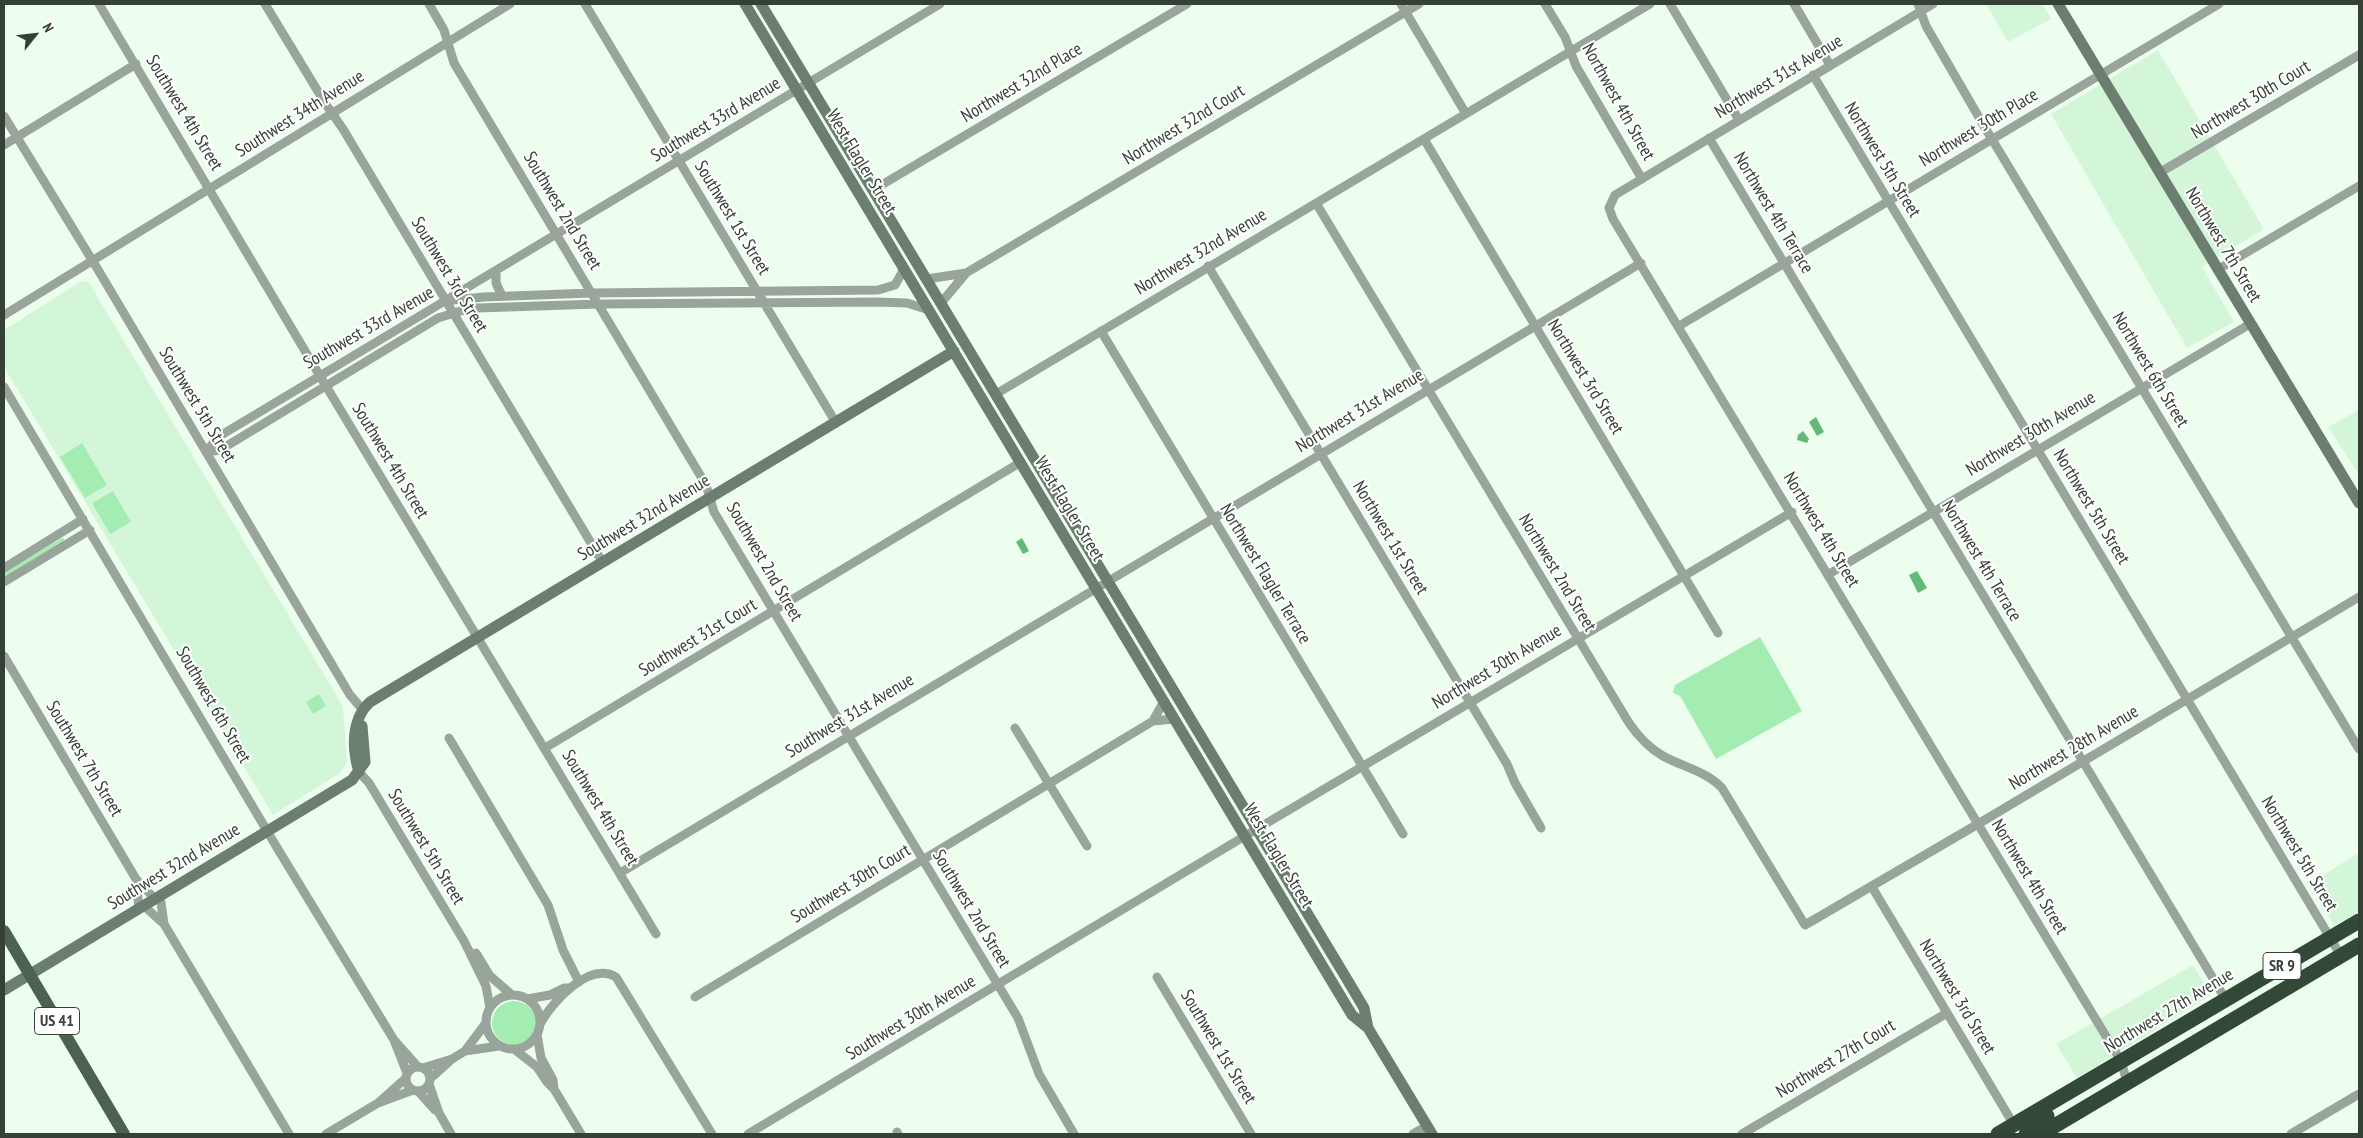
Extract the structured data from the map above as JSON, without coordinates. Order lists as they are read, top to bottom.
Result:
{
  "streets": {
    "highway": ["SR 9", "Northwest 27th Avenue"],
    "main road": [
      "West Flagler Street",
      "Northwest 7th Street",
      "Southwest 32nd Avenue",
      "US 41"
    ],
    "street": [
      "Northwest 31st Avenue",
      "Northwest 32nd Place",
      "Northwest 30th Court",
      "Northwest 4th Street",
      "Southwest 4th Street",
      "Southwest 34th Avenue",
      "Southwest 33rd Avenue",
      "Northwest 32nd Court",
      "Northwest 30th Place",
      "Northwest 5th Street",
      "Southwest 2nd Street",
      "Northwest 4th Terrace",
      "Southwest 1st Street",
      "Northwest 32nd Avenue",
      "Southwest 3rd Street",
      "Northwest 6th Street",
      "Northwest 3rd Street",
      "Southwest 5th Street",
      "Northwest 30th Avenue",
      "Northwest 1st Street",
      "Northwest 2nd Street",
      "Northwest Flagler Terrace",
      "Southwest 31st Court",
      "Southwest 6th Street",
      "Southwest 31st Avenue",
      "Northwest 28th Avenue",
      "Southwest 7th Street",
      "Southwest 30th Court",
      "Southwest 30th Avenue",
      "Northwest 27th Court"
    ]
  },
  "crossings": [
    ["Northwest 31st Avenue", "Northwest 4th Street"],
    ["Northwest 31st Avenue", "Northwest 5th Street"],
    ["Northwest 31st Avenue", "West Flagler Street"],
    ["Northwest 31st Avenue", "Northwest 4th Terrace"],
    ["Northwest 31st Avenue", "Northwest 6th Street"],
    ["Northwest 31st Avenue", "Northwest 3rd Street"],
    ["Northwest 31st Avenue", "Northwest 1st Street"],
    ["Northwest 31st Avenue", "Northwest 2nd Street"],
    ["Northwest 31st Avenue", "Northwest Flagler Terrace"],
    ["Northwest 31st Avenue", "Southwest 31st Avenue"],
    ["Northwest 32nd Place", "West Flagler Street"],
    ["Northwest 30th Court", "Northwest 7th Street"],
    ["Northwest 4th Street", "Northwest 30th Place"],
    ["Northwest 4th Street", "Northwest 30th Avenue"],
    ["Northwest 4th Street", "Northwest 28th Avenue"],
    ["Northwest 4th Street", "SR 9"],
    ["Northwest 4th Street", "Northwest 27th Avenue"],
    ["Southwest 4th Street", "Southwest 34th Avenue"],
    ["Southwest 4th Street", "Southwest 33rd Avenue"],
    ["Southwest 4th Street", "Southwest 32nd Avenue"],
    ["Southwest 4th Street", "Southwest 31st Court"],
    ["Southwest 4th Street", "Southwest 31st Avenue"],
    ["Southwest 34th Avenue", "Southwest 2nd Street"],
    ["Southwest 34th Avenue", "Southwest 3rd Street"],
    ["Southwest 34th Avenue", "Southwest 5th Street"],
    ["Southwest 33rd Avenue", "West Flagler Street"],
    ["Southwest 33rd Avenue", "Southwest 2nd Street"],
    ["Southwest 33rd Avenue", "Southwest 1st Street"],
    ["Southwest 33rd Avenue", "Southwest 3rd Street"],
    ["Southwest 33rd Avenue", "Southwest 5th Street"],
    ["Northwest 32nd Court", "West Flagler Street"],
    ["Northwest 30th Place", "Northwest 5th Street"],
    ["Northwest 30th Place", "Northwest 4th Terrace"],
    ["Northwest 30th Place", "Northwest 7th Street"],
    ["Northwest 30th Place", "Northwest 6th Street"],
    ["Northwest 5th Street", "Northwest 30th Avenue"],
    ["Northwest 5th Street", "Northwest 28th Avenue"],
    ["Northwest 5th Street", "SR 9"],
    ["Northwest 5th Street", "Northwest 27th Avenue"],
    ["West Flagler Street", "Northwest 32nd Avenue"],
    ["West Flagler Street", "Northwest 30th Avenue"],
    ["West Flagler Street", "Southwest 32nd Avenue"],
    ["West Flagler Street", "Southwest 31st Court"],
    ["West Flagler Street", "Southwest 31st Avenue"],
    ["West Flagler Street", "Southwest 30th Court"],
    ["West Flagler Street", "Southwest 30th Avenue"],
    ["Southwest 2nd Street", "Southwest 32nd Avenue"],
    ["Southwest 2nd Street", "Southwest 31st Court"],
    ["Southwest 2nd Street", "Southwest 31st Avenue"],
    ["Southwest 2nd Street", "Southwest 30th Court"],
    ["Southwest 2nd Street", "Southwest 30th Avenue"],
    ["Northwest 4th Terrace", "Northwest 30th Avenue"],
    ["Northwest 4th Terrace", "Northwest 28th Avenue"],
    ["Northwest 4th Terrace", "Northwest 27th Avenue"],
    ["Southwest 1st Street", "Southwest 32nd Avenue"],
    ["Northwest 7th Street", "Northwest 30th Avenue"],
    ["Northwest 32nd Avenue", "Northwest 3rd Street"],
    ["Northwest 32nd Avenue", "Northwest 1st Street"],
    ["Northwest 32nd Avenue", "Northwest 2nd Street"],
    ["Northwest 32nd Avenue", "Northwest Flagler Terrace"],
    ["Southwest 3rd Street", "Southwest 32nd Avenue"],
    ["Northwest 6th Street", "Northwest 30th Avenue"],
    ["Northwest 6th Street", "Northwest 28th Avenue"],
    ["Northwest 3rd Street", "Northwest 30th Avenue"],
    ["Northwest 3rd Street", "Northwest 28th Avenue"],
    ["Northwest 3rd Street", "Northwest 27th Avenue"],
    ["Northwest 3rd Street", "Northwest 27th Court"],
    ["Southwest 5th Street", "Southwest 32nd Avenue"],
    ["Northwest 30th Avenue", "Northwest 1st Street"],
    ["Northwest 30th Avenue", "Northwest 2nd Street"],
    ["Northwest 30th Avenue", "Northwest Flagler Terrace"],
    ["Northwest 30th Avenue", "Southwest 30th Avenue"],
    ["Southwest 32nd Avenue", "Southwest 6th Street"],
    ["Southwest 32nd Avenue", "Southwest 7th Street"],
    ["Southwest 32nd Avenue", "US 41"],
    ["Northwest 2nd Street", "Northwest 28th Avenue"]
  ],
  "north": "top right"
}
